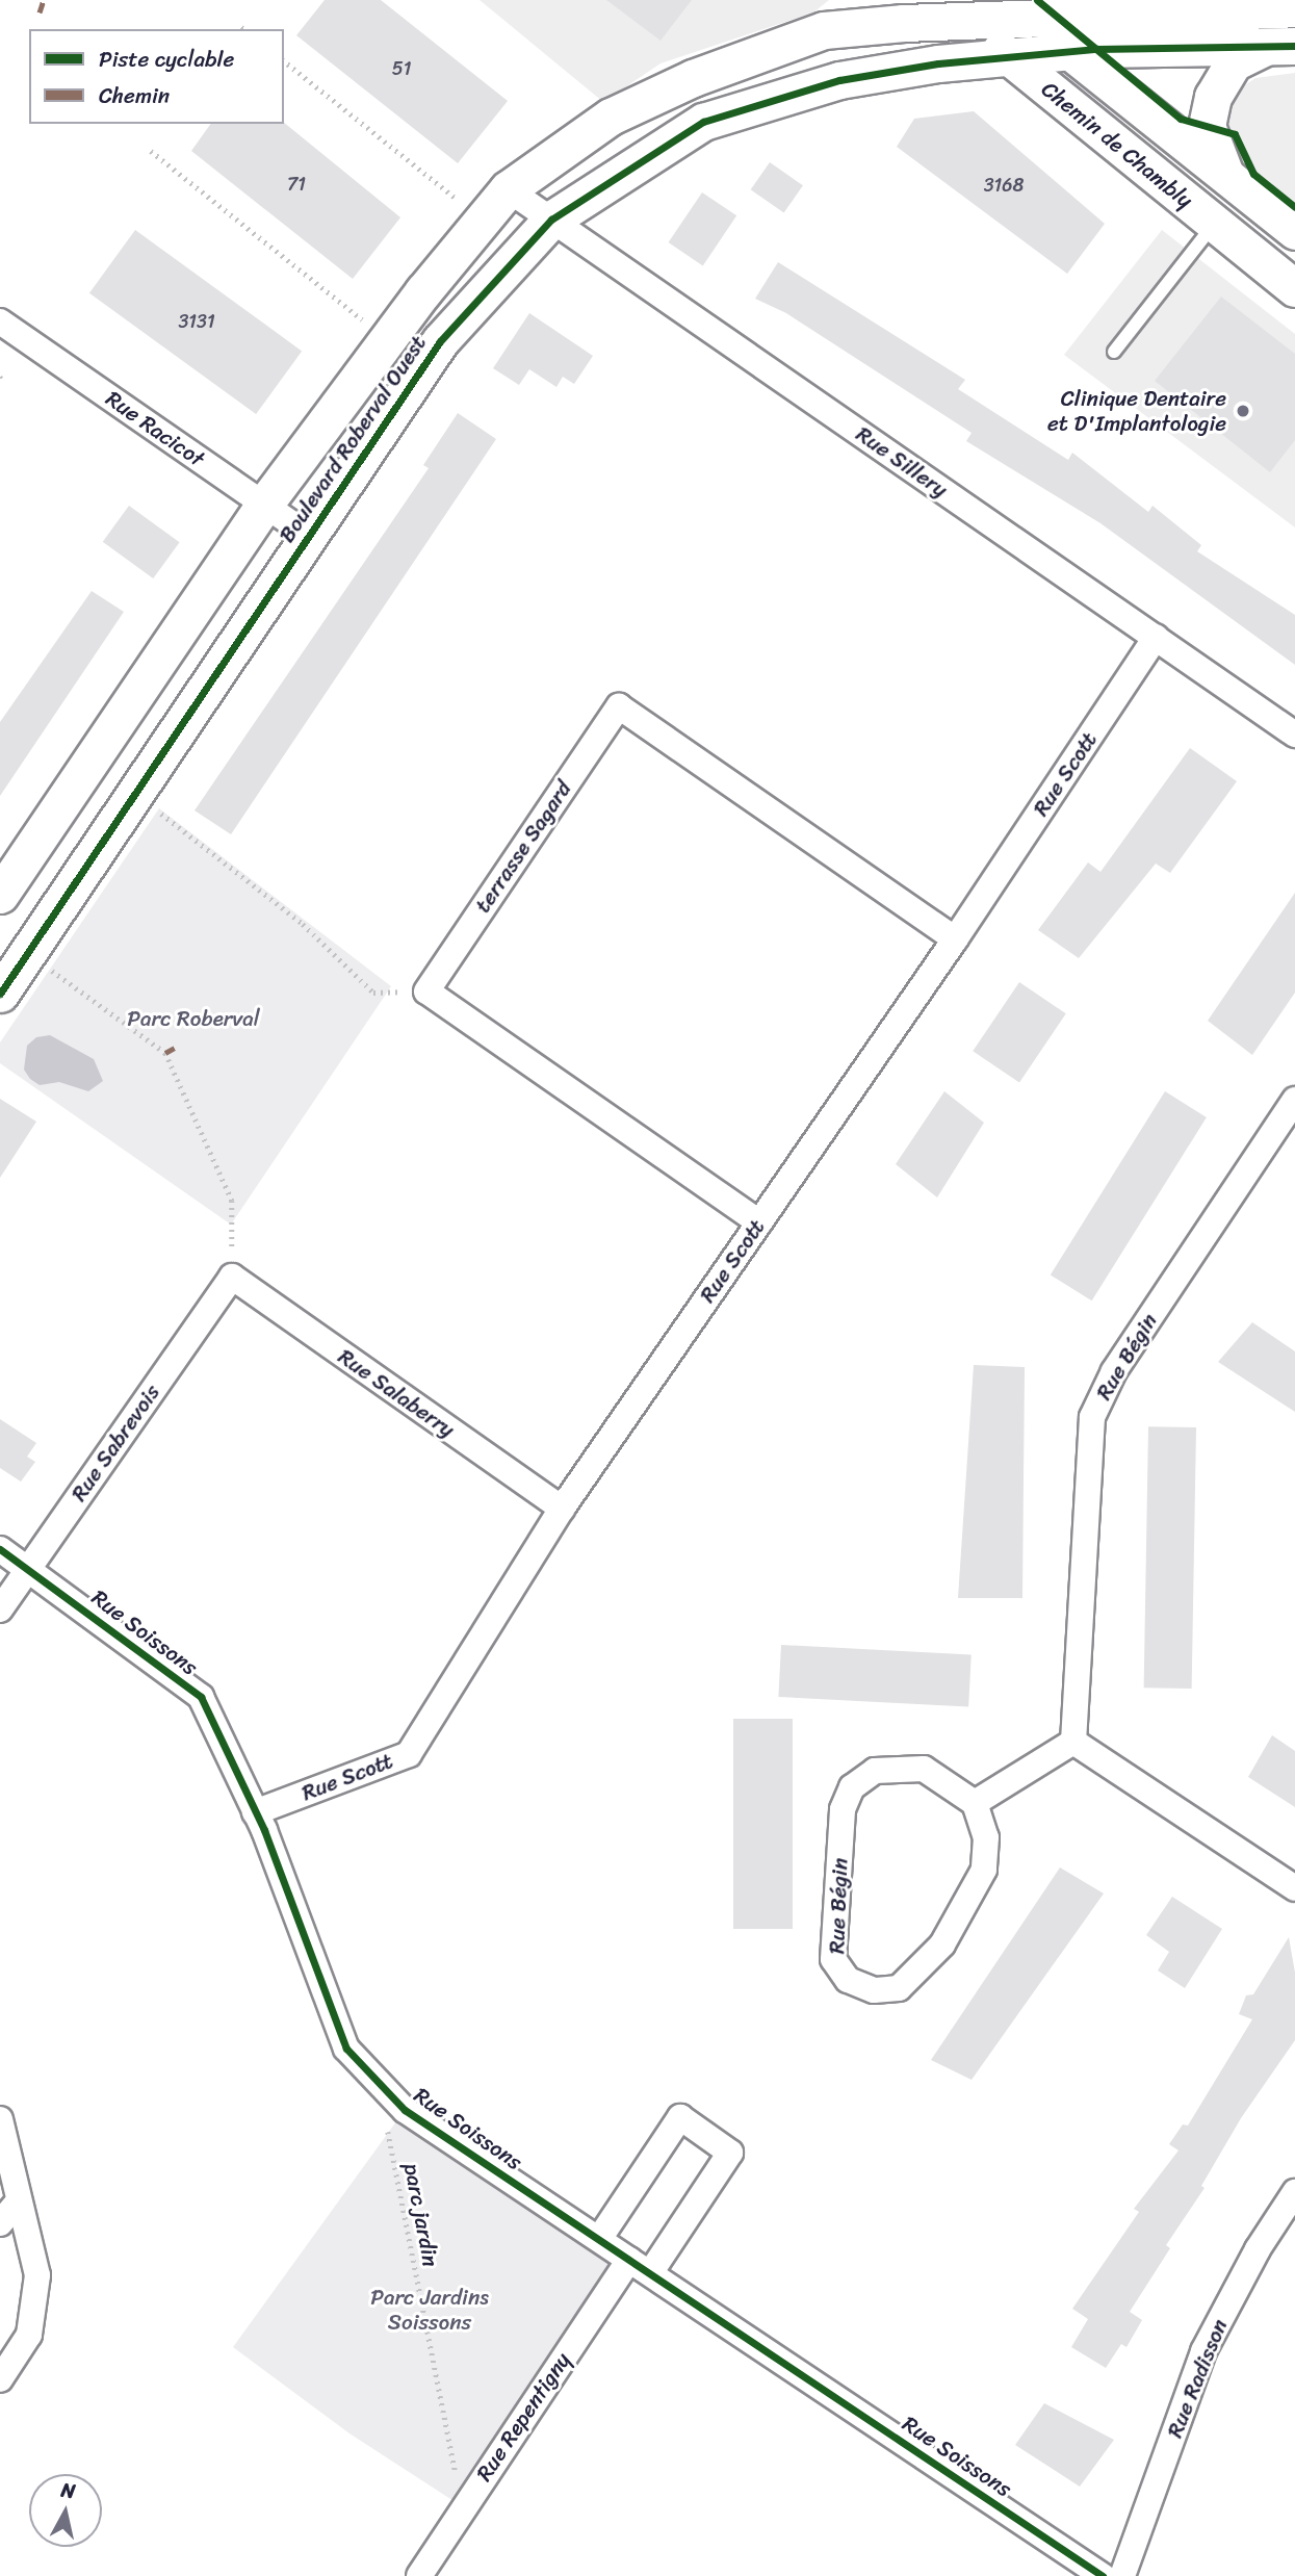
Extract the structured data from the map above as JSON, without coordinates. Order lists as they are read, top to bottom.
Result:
{
  "streets": {
    "street": [
      "Chemin de Chambly",
      "Rue Racicot",
      "Boulevard Roberval Ouest",
      "Rue Sillery",
      "Rue Scott",
      "terrasse Sagard",
      "Rue Bégin",
      "Rue Salaberry",
      "Rue Sabrevois",
      "Rue Soissons",
      "Rue Radisson",
      "Rue Repentigny"
    ],
    "path": ["parc jardin"]
  },
  "crossings": [
    ["Chemin de Chambly", "Boulevard Roberval Ouest"],
    ["Rue Racicot", "Boulevard Roberval Ouest"],
    ["Boulevard Roberval Ouest", "Rue Sillery"],
    ["Rue Sillery", "Rue Scott"],
    ["Rue Scott", "terrasse Sagard"],
    ["Rue Scott", "Rue Salaberry"],
    ["Rue Scott", "Rue Soissons"],
    ["Rue Salaberry", "Rue Sabrevois"],
    ["Rue Sabrevois", "Rue Soissons"],
    ["Rue Soissons", "parc jardin"],
    ["Rue Soissons", "Rue Repentigny"],
    ["parc jardin", "Rue Repentigny"]
  ],
  "parks": ["Parc Roberval", "Parc Jardins Soissons"],
  "places": ["Clinique Dentaire et D'Implantologie"],
  "house_numbers": [
    "51",
    "71",
    "3168",
    "3131"
  ],
  "legend": ["Piste cyclable", "Chemin"],
  "north": "top"
}
